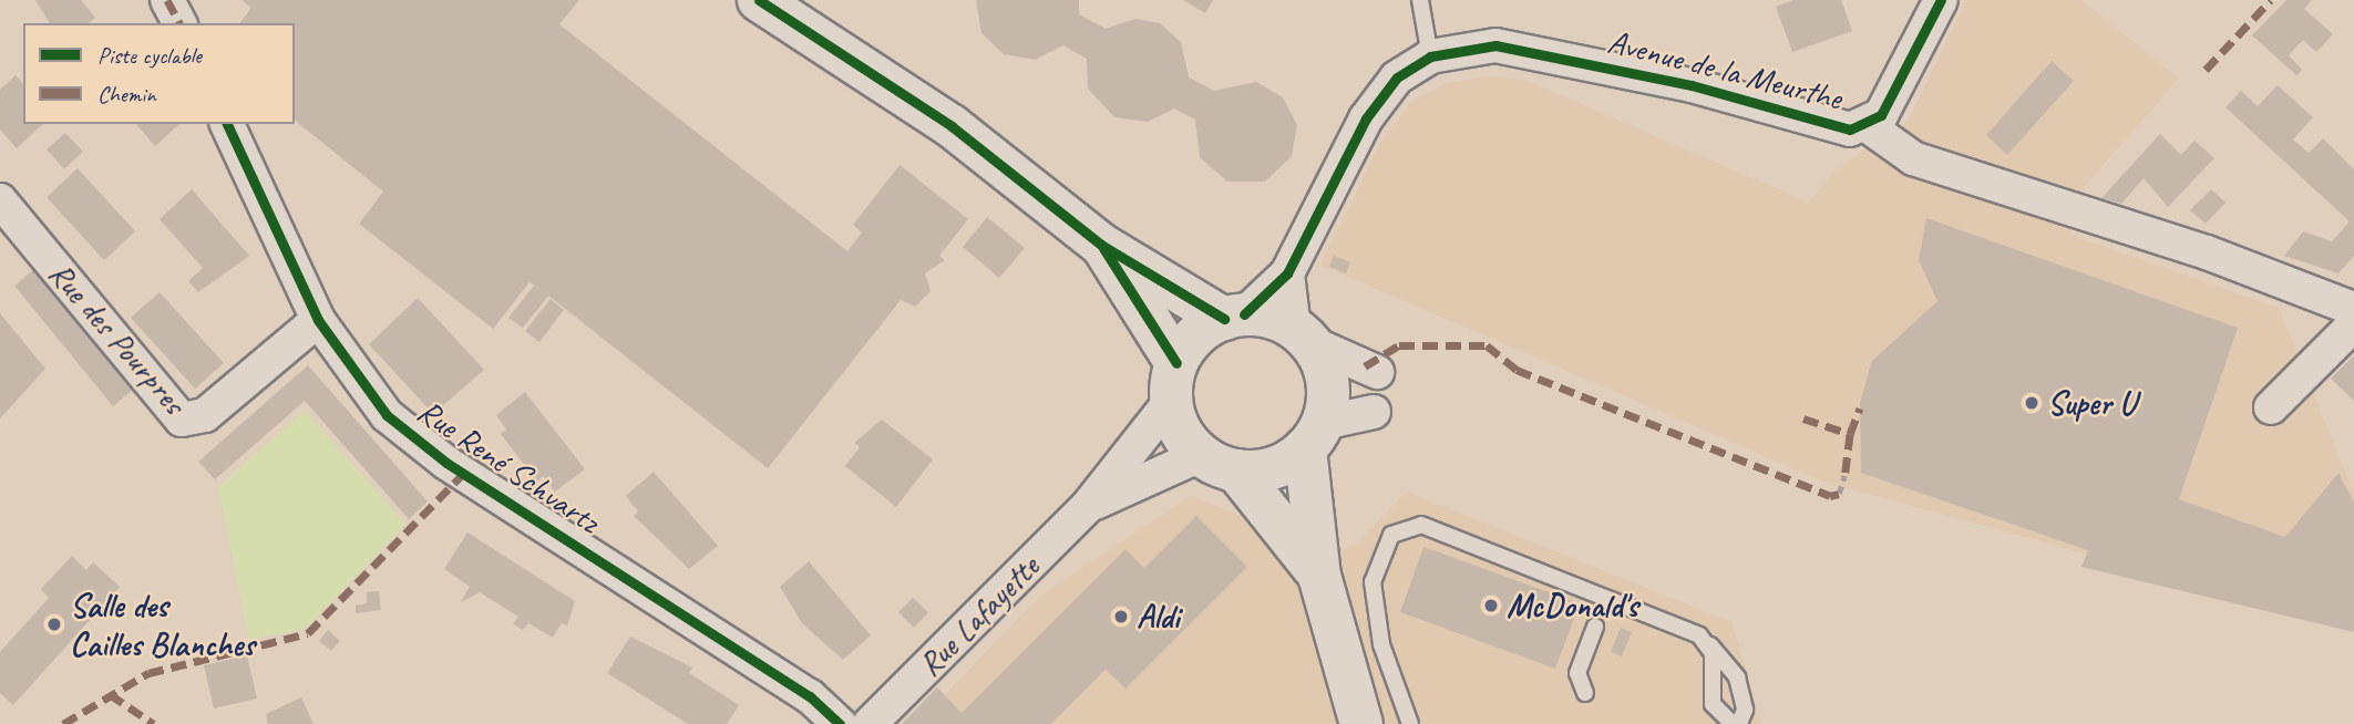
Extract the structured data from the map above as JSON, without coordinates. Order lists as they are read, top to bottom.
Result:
{
  "streets": {
    "street": [
      "Avenue de la Meurthe",
      "Rue des Pourpres",
      "Rue René Schvartz",
      "Rue Lafayette"
    ]
  },
  "crossings": [
    ["Avenue de la Meurthe", "Rue Lafayette"],
    ["Rue des Pourpres", "Rue René Schvartz"]
  ],
  "places": [
    "Super U",
    "McDonald's",
    "Aldi",
    "Salle des Cailles Blanches"
  ],
  "legend": ["Piste cyclable", "Chemin"]
}
